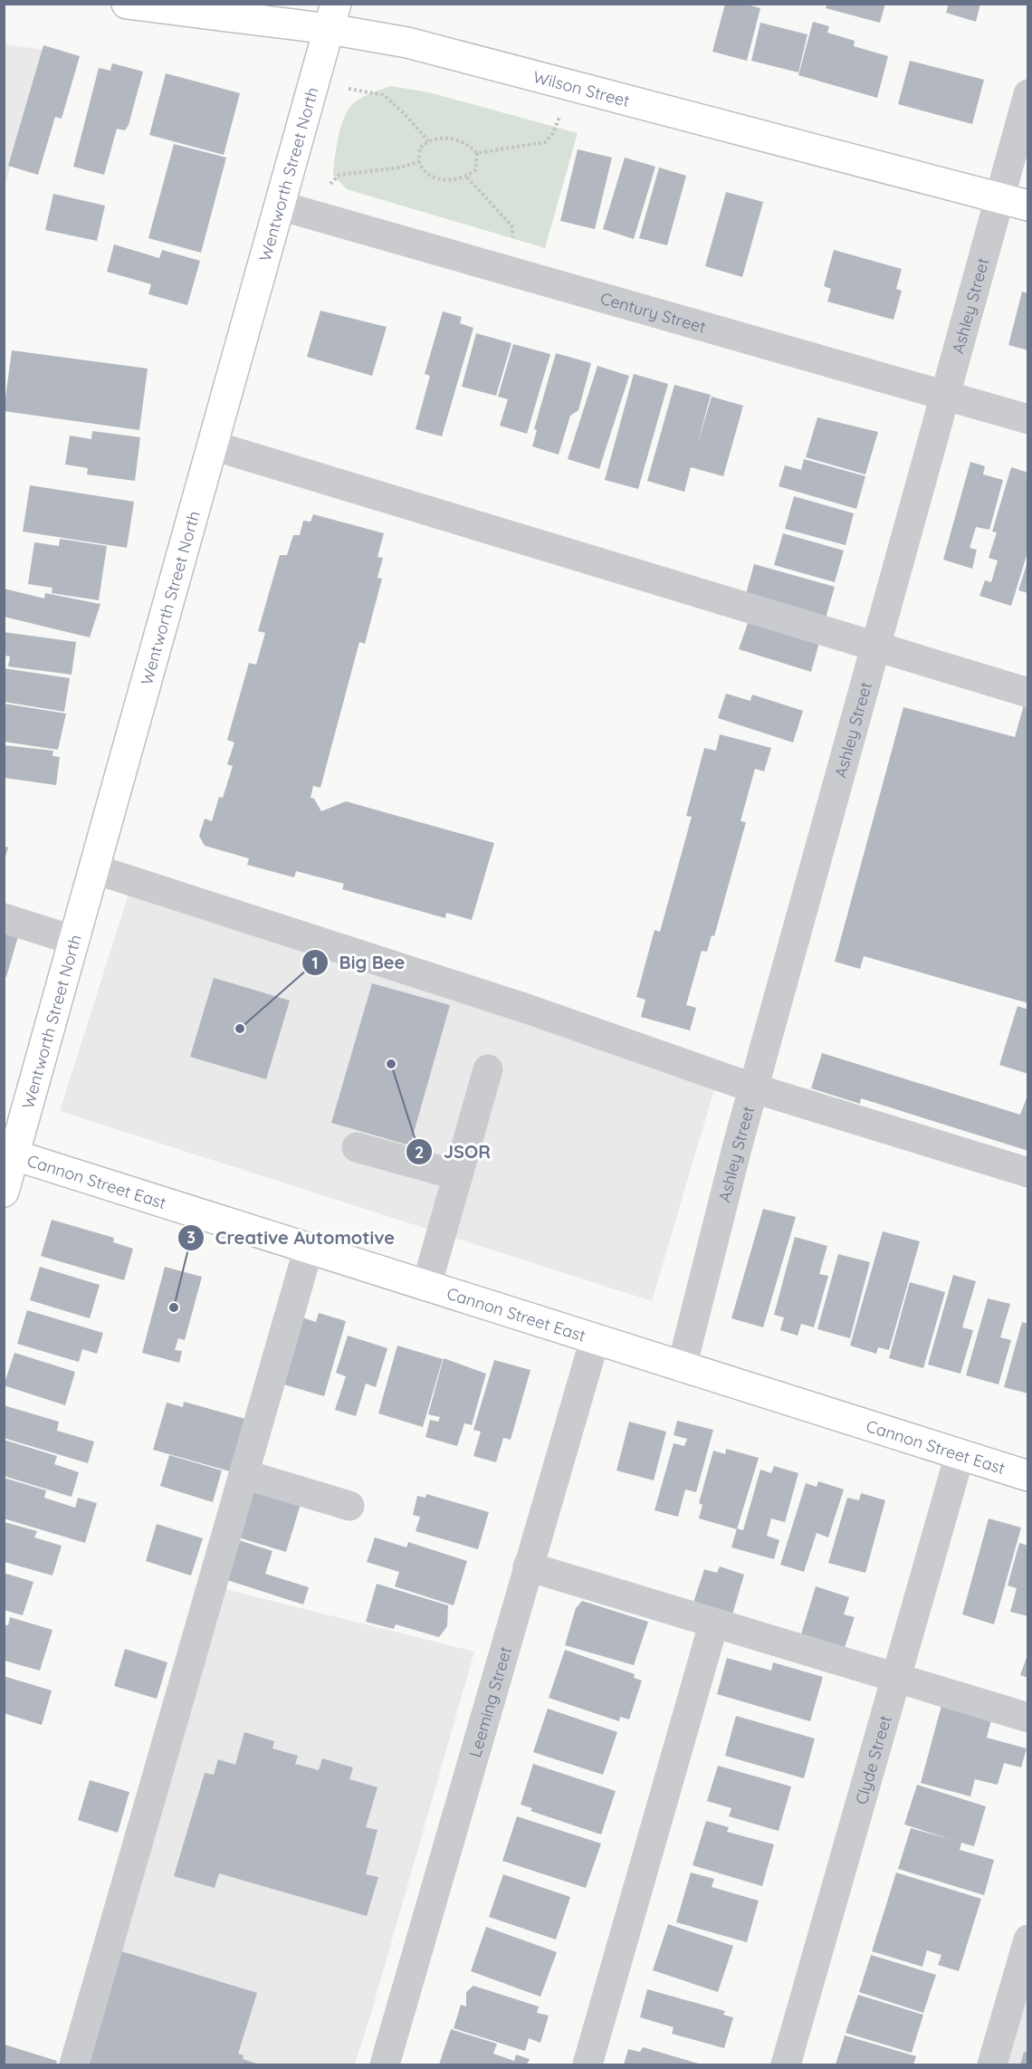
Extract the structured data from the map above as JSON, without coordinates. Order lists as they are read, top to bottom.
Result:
{
  "streets": {
    "main road": ["Wilson Street", "Wentworth Street North", "Cannon Street East"],
    "street": [
      "Ashley Street",
      "Century Street",
      "Leeming Street",
      "Clyde Street"
    ]
  },
  "crossings": [
    ["Wilson Street", "Wentworth Street North"],
    ["Wilson Street", "Ashley Street"],
    ["Wentworth Street North", "Century Street"],
    ["Wentworth Street North", "Cannon Street East"],
    ["Ashley Street", "Century Street"],
    ["Ashley Street", "Cannon Street East"],
    ["Cannon Street East", "Leeming Street"],
    ["Cannon Street East", "Clyde Street"]
  ],
  "places": ["Big Bee", "JSOR", "Creative Automotive"]
}
